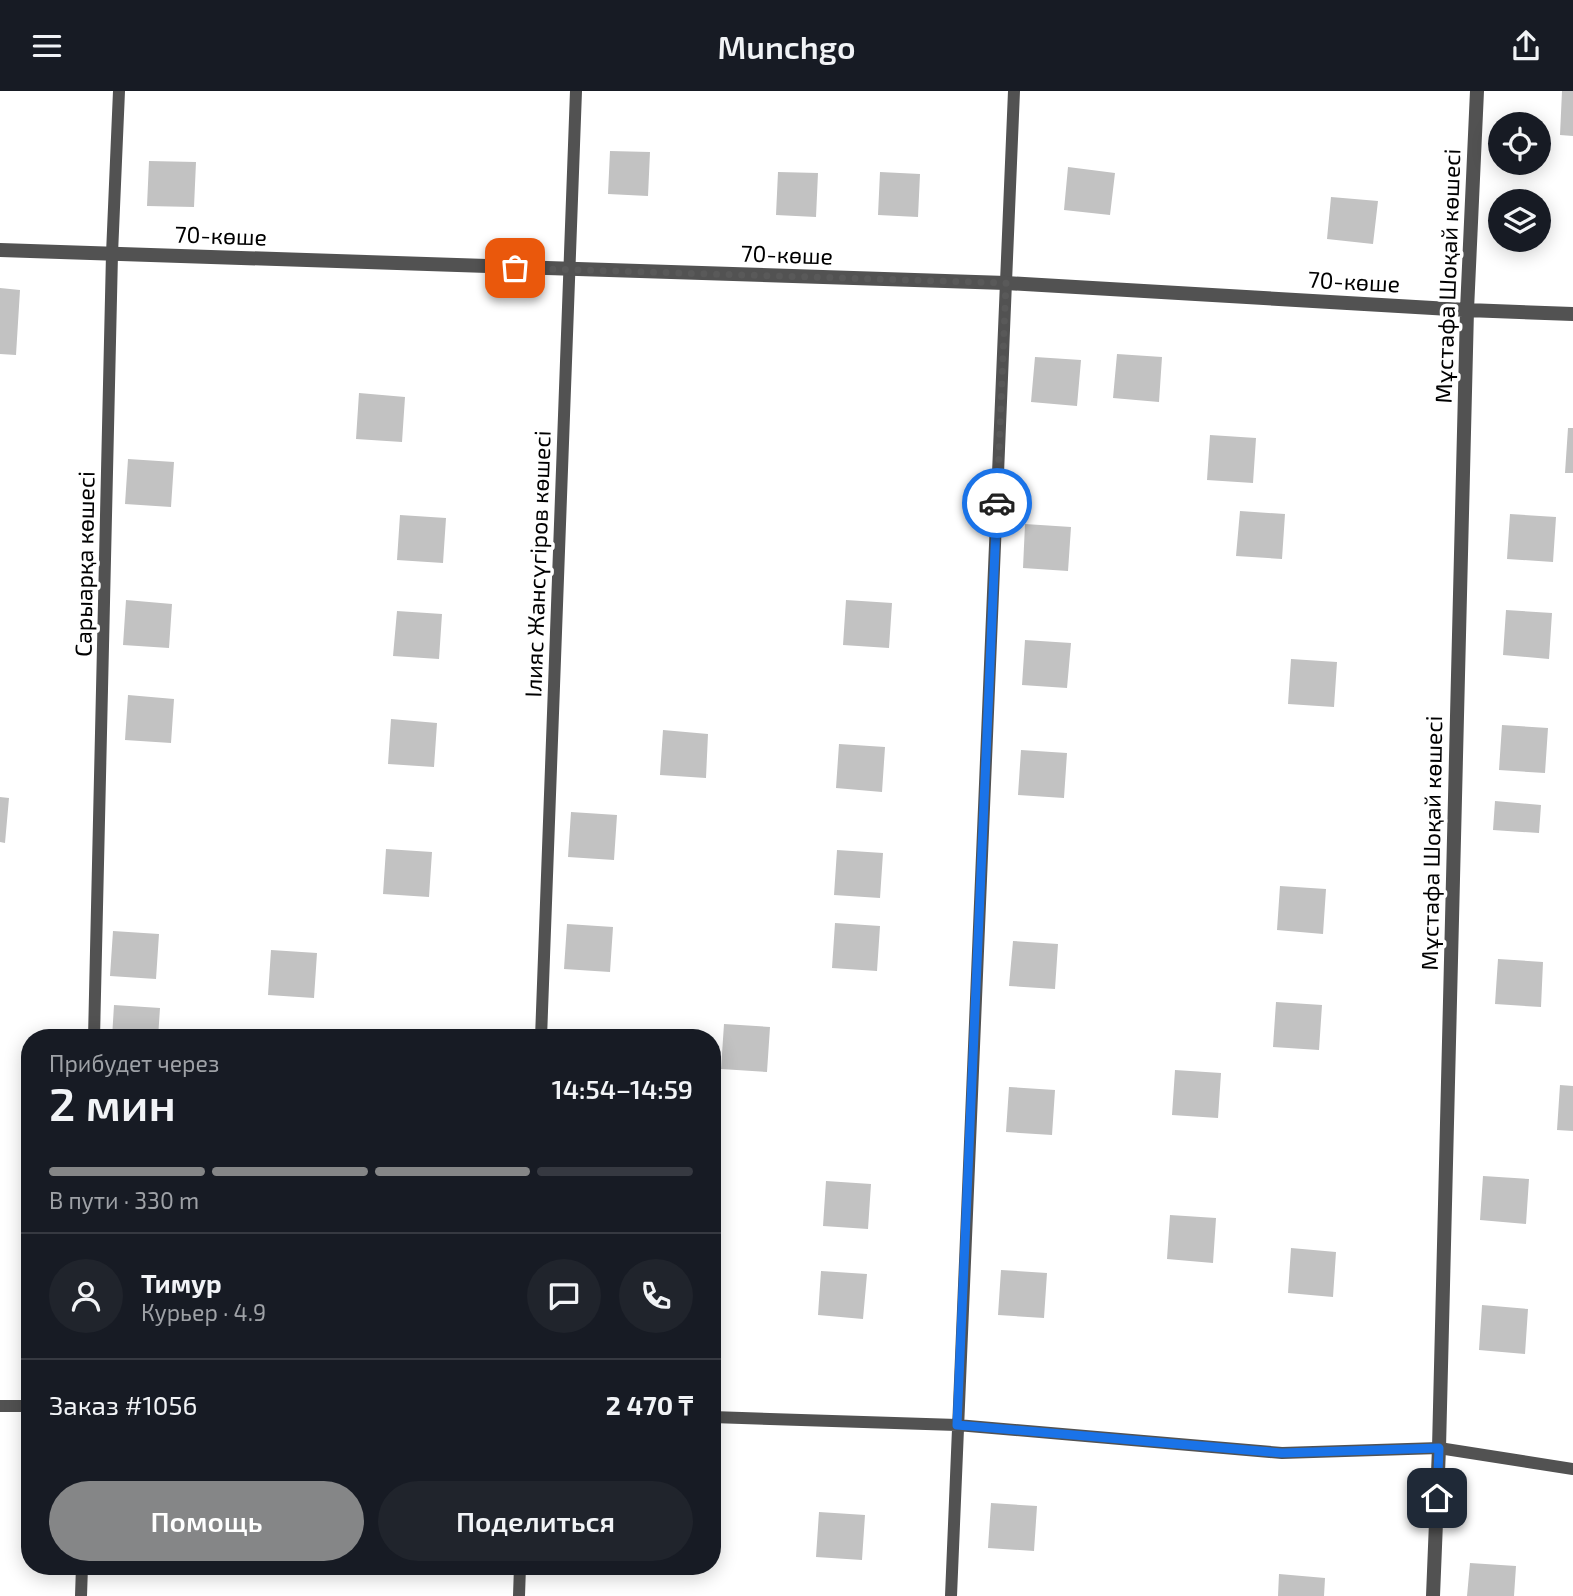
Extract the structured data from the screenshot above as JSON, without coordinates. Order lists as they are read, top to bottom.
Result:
{
  "streets": {
    "street": ["70-көше", "Мұстафа Шоқай көшесі"],
    "lane": ["Сарыарқа көшесі", "Ілияс Жансүгіров көшесі"]
  },
  "crossings": [
    ["70-көше", "Мұстафа Шоқай көшесі"],
    ["70-көше", "Сарыарқа көшесі"],
    ["70-көше", "Ілияс Жансүгіров көшесі"]
  ],
  "page": {
    "header": "Munchgo",
    "heading": ["2 мин", "Прибудет через", "14:54–14:59"],
    "panel": [
      "Тимур",
      "Курьер · 4.9",
      "Заказ #1056",
      "2 470 ₸"
    ],
    "bar": "В пути · 330 m",
    "buttons": ["Помощь", "Поделиться"]
  }
}
